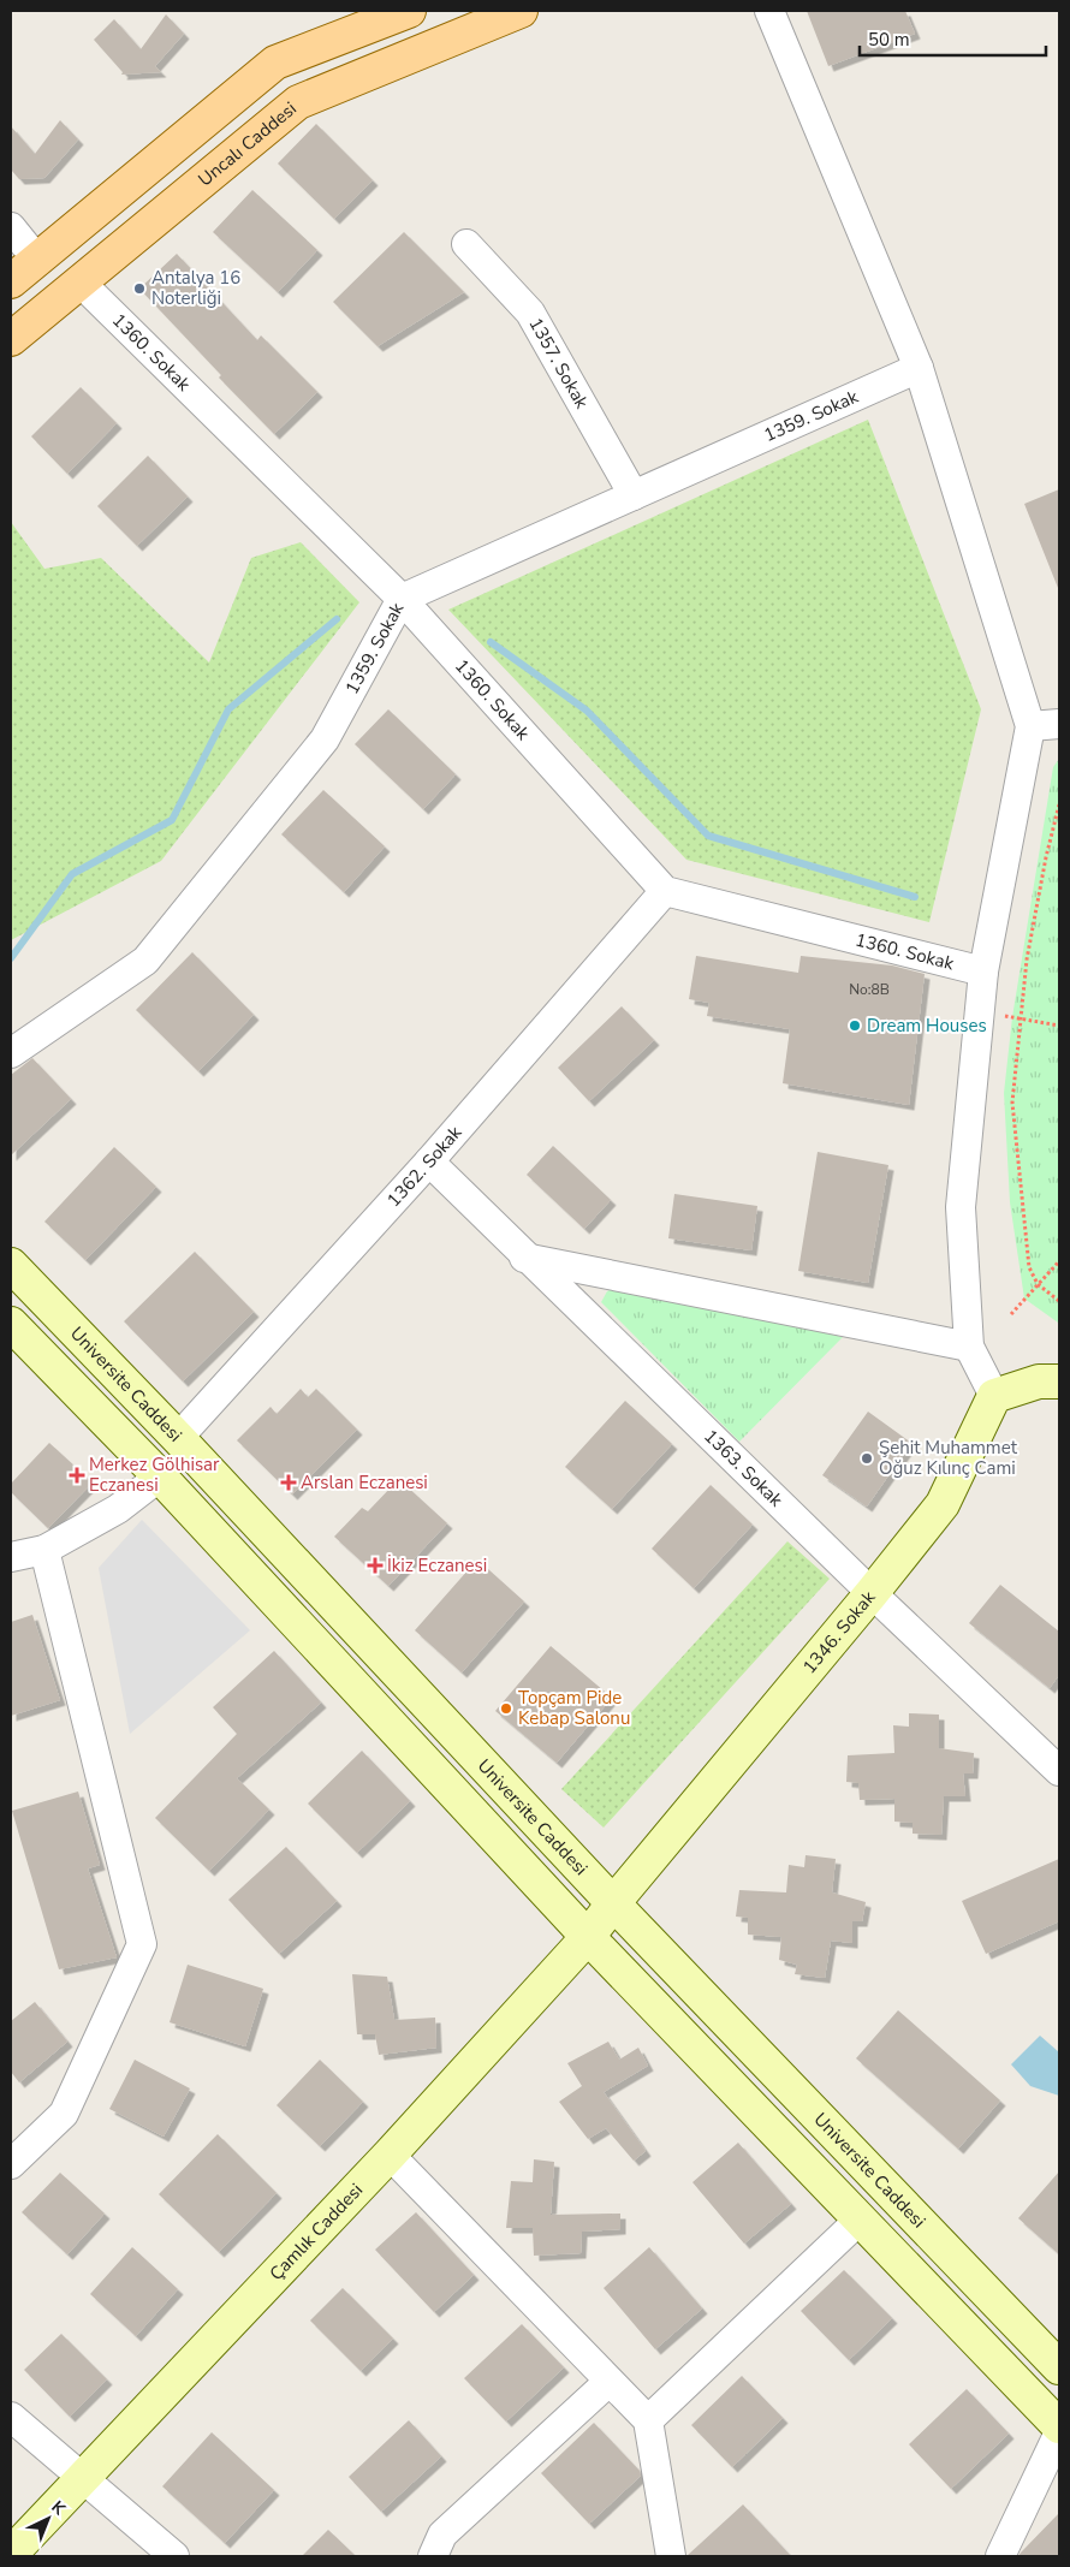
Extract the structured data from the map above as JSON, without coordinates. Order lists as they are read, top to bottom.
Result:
{
  "streets": {
    "main road": ["Uncalı Caddesi"],
    "street": [
      "1360. Sokak",
      "1357. Sokak",
      "1359. Sokak",
      "1362. Sokak",
      "Universite Caddesi",
      "1363. Sokak",
      "1346. Sokak",
      "Çamlık Caddesi"
    ]
  },
  "crossings": [
    ["Uncalı Caddesi", "1360. Sokak"],
    ["1360. Sokak", "1359. Sokak"],
    ["1360. Sokak", "1362. Sokak"],
    ["1357. Sokak", "1359. Sokak"],
    ["1362. Sokak", "Universite Caddesi"],
    ["1362. Sokak", "1363. Sokak"],
    ["Universite Caddesi", "1346. Sokak"],
    ["Universite Caddesi", "Çamlık Caddesi"],
    ["1363. Sokak", "1346. Sokak"],
    ["1346. Sokak", "Çamlık Caddesi"]
  ],
  "places": {
    "other": [
      "Antalya 16 Noterliği",
      "Dream Houses",
      "Şehit Muhammet Oğuz Kılınç Cami",
      "Topçam Pide Kebap Salonu"
    ],
    "health": ["Merkez Gölhisar Eczanesi", "Arslan Eczanesi", "İkiz Eczanesi"]
  },
  "house_numbers": ["No:8B"],
  "scale_bar": "50 m",
  "north": "top right"
}
